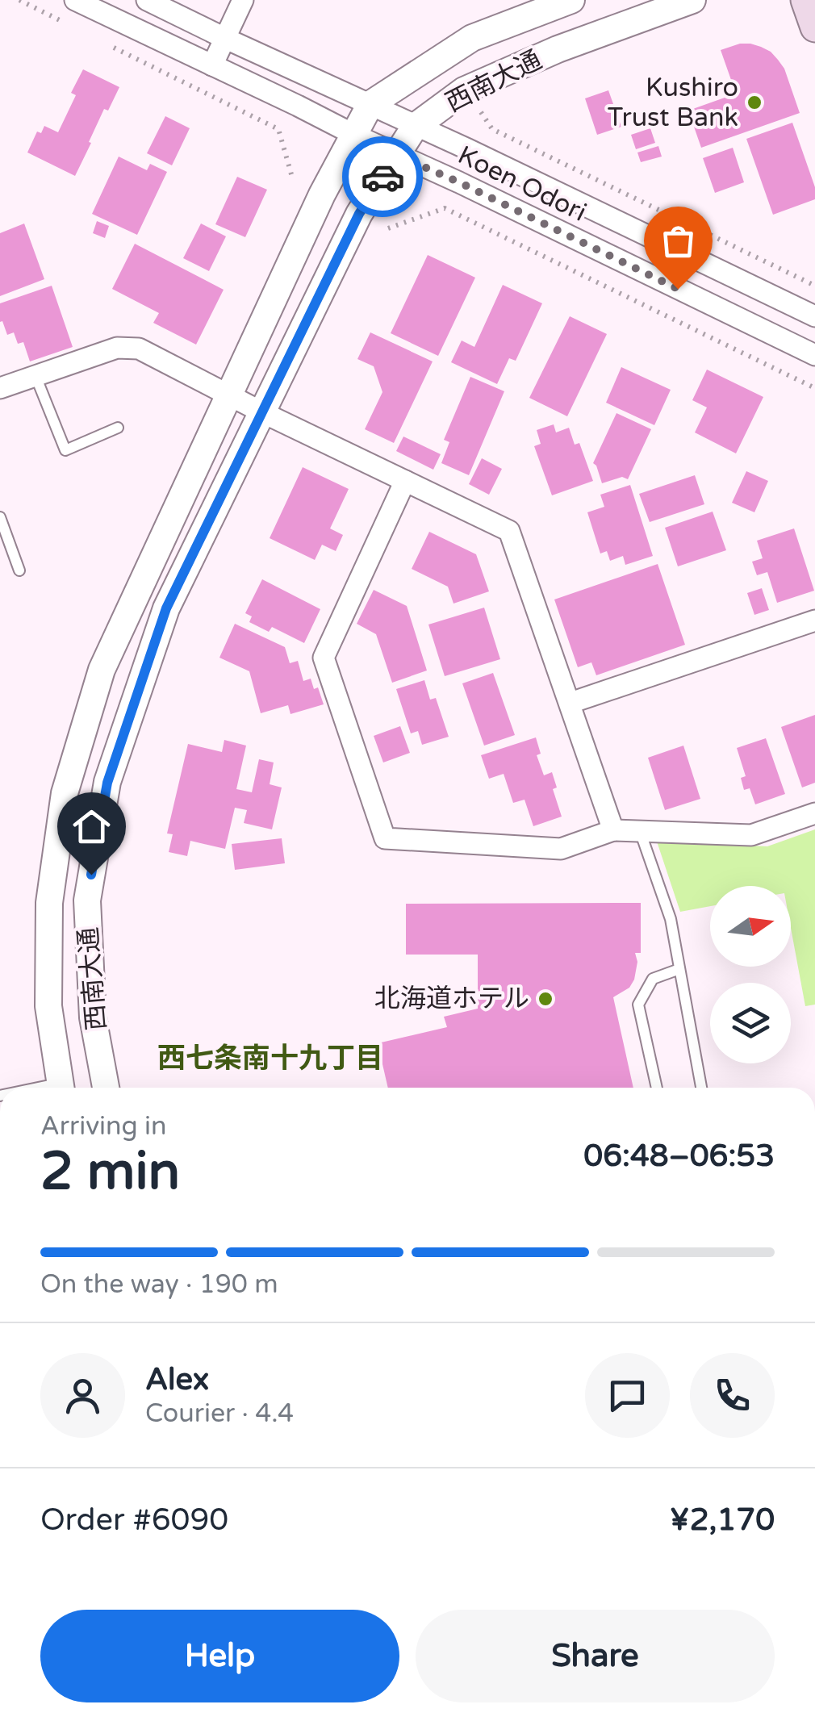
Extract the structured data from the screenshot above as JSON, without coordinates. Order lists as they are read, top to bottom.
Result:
{
  "streets": {
    "street": ["西南大通", "Koen Odori"]
  },
  "crossings": [
    ["西南大通", "Koen Odori"]
  ],
  "districts": ["西七条南十九丁目"],
  "places": ["Kushiro Trust Bank", "北海道ホテル"],
  "north": "right",
  "page": {
    "heading": ["2 min", "Arriving in", "06:48–06:53"],
    "panel": [
      "Alex",
      "Courier · 4.4",
      "Order #6090",
      "¥2,170"
    ],
    "bar": "On the way · 190 m",
    "buttons": ["Help", "Share"]
  }
}
